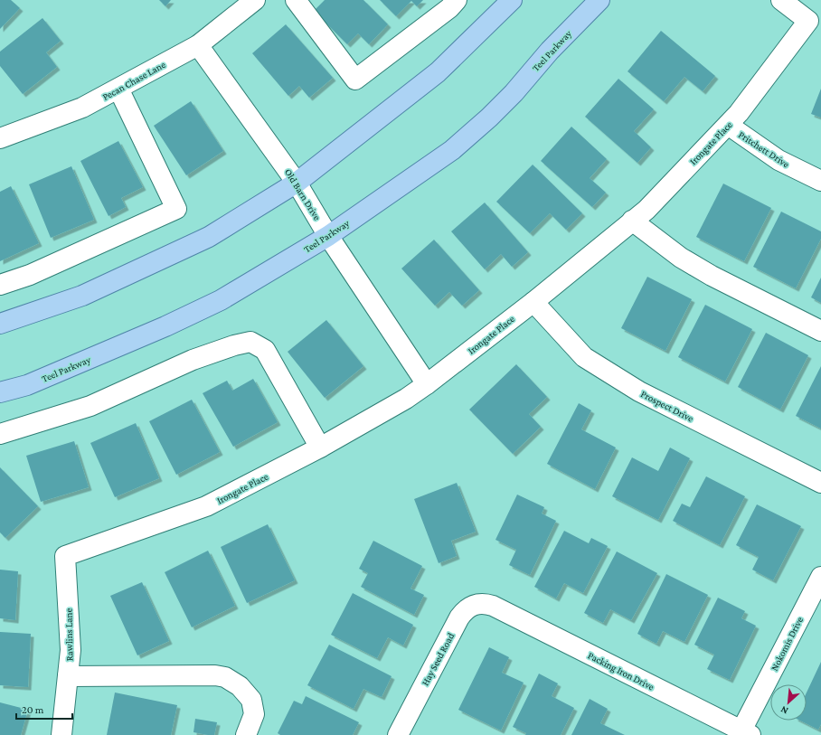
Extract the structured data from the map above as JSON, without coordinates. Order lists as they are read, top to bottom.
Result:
{
  "streets": {
    "main road": ["Teel Parkway"],
    "street": [
      "Pecan Chase Lane",
      "Irongate Place",
      "Pritchett Drive",
      "Old Barn Drive",
      "Prospect Drive",
      "Rawlins Lane",
      "Nokomis Drive",
      "Hay Seed Road",
      "Packing Iron Drive"
    ]
  },
  "crossings": [
    ["Teel Parkway", "Old Barn Drive"],
    ["Pecan Chase Lane", "Old Barn Drive"],
    ["Irongate Place", "Pritchett Drive"],
    ["Irongate Place", "Old Barn Drive"],
    ["Irongate Place", "Prospect Drive"],
    ["Irongate Place", "Rawlins Lane"],
    ["Nokomis Drive", "Packing Iron Drive"],
    ["Hay Seed Road", "Packing Iron Drive"]
  ],
  "scale_bar": "20 m",
  "north": "bottom left"
}
